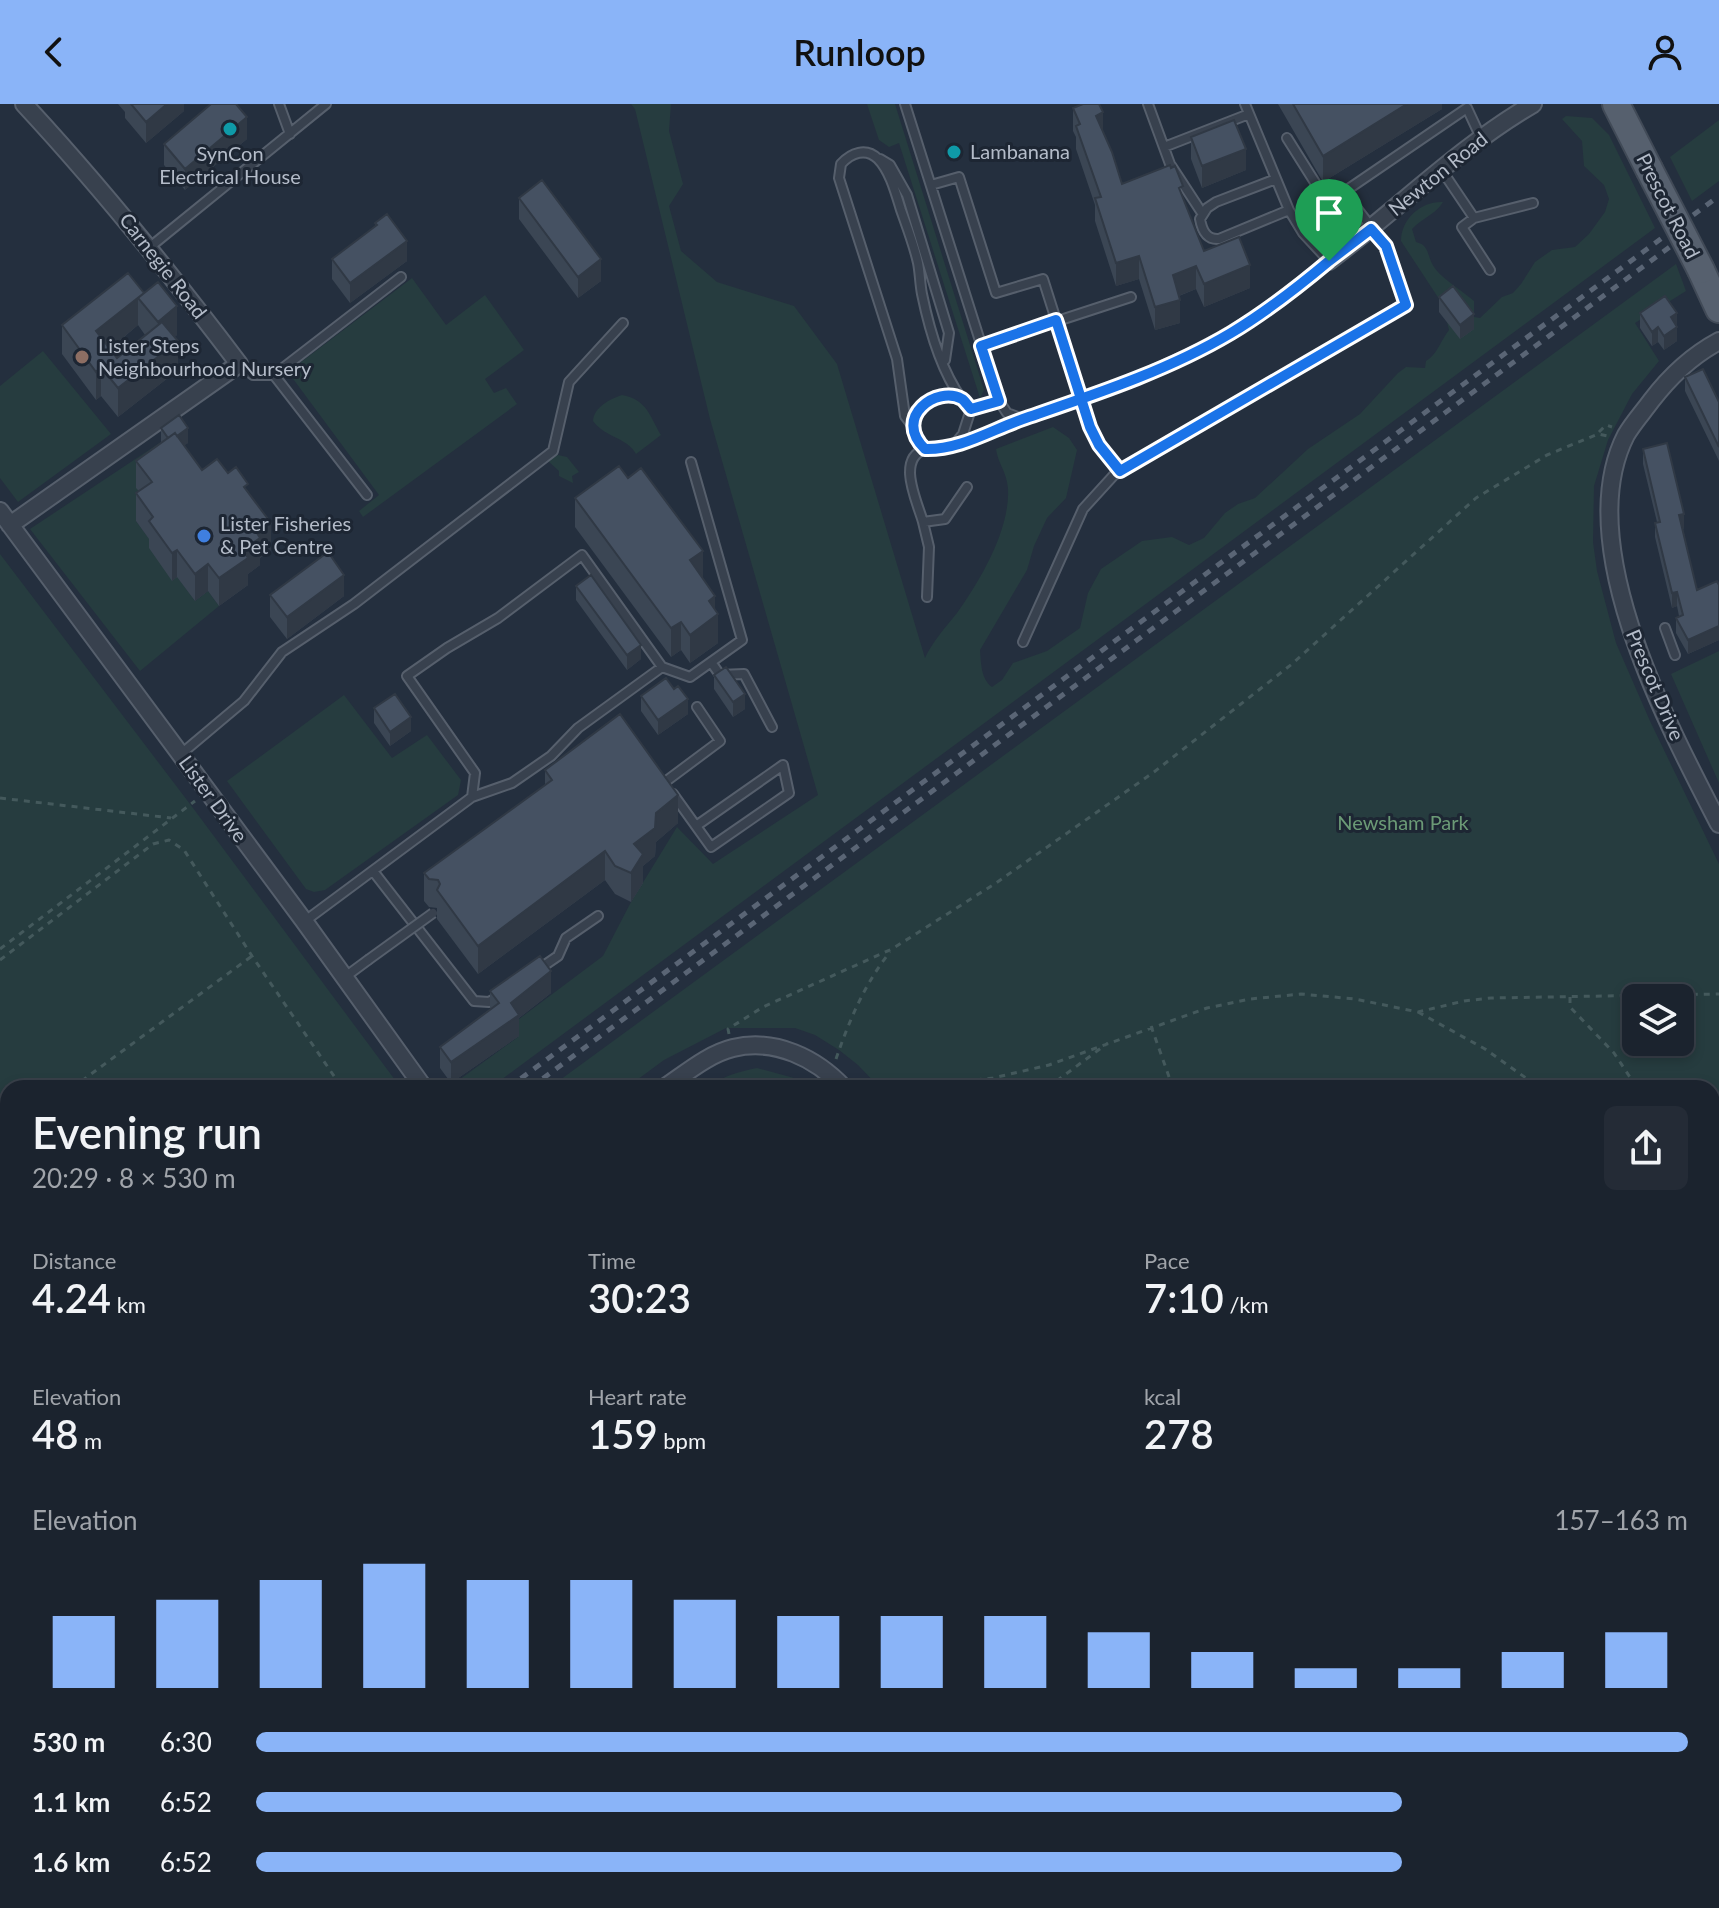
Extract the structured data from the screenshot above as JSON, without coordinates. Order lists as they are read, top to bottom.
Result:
{
  "streets": {
    "main road": ["Prescot Road"],
    "street": [
      "Newton Road",
      "Carnegie Road",
      "Prescot Drive",
      "Lister Drive"
    ]
  },
  "parks": ["Newsham Park"],
  "places": [
    "SynCon Electrical House",
    "Lambanana",
    "Lister Steps Neighbourhood Nursery",
    "Lister Fisheries & Pet Centre"
  ],
  "page": {
    "header": "Runloop",
    "heading": ["Evening run", "20:29 · 8 × 530 m"],
    "stats": [
      ["Distance", "4.24 km"],
      ["Time", "30:23"],
      ["Pace", "7:10 /km"],
      ["Elevation", "48 m"],
      ["Heart rate", "159 bpm"],
      ["kcal", "278"]
    ],
    "chart": ["Elevation", "157–163 m"],
    "list": [
      {
        "name": "530 m",
        "note": "6:30"
      },
      {
        "name": "1.1 km",
        "note": "6:52"
      },
      {
        "name": "1.6 km",
        "note": "6:52"
      }
    ]
  }
}
